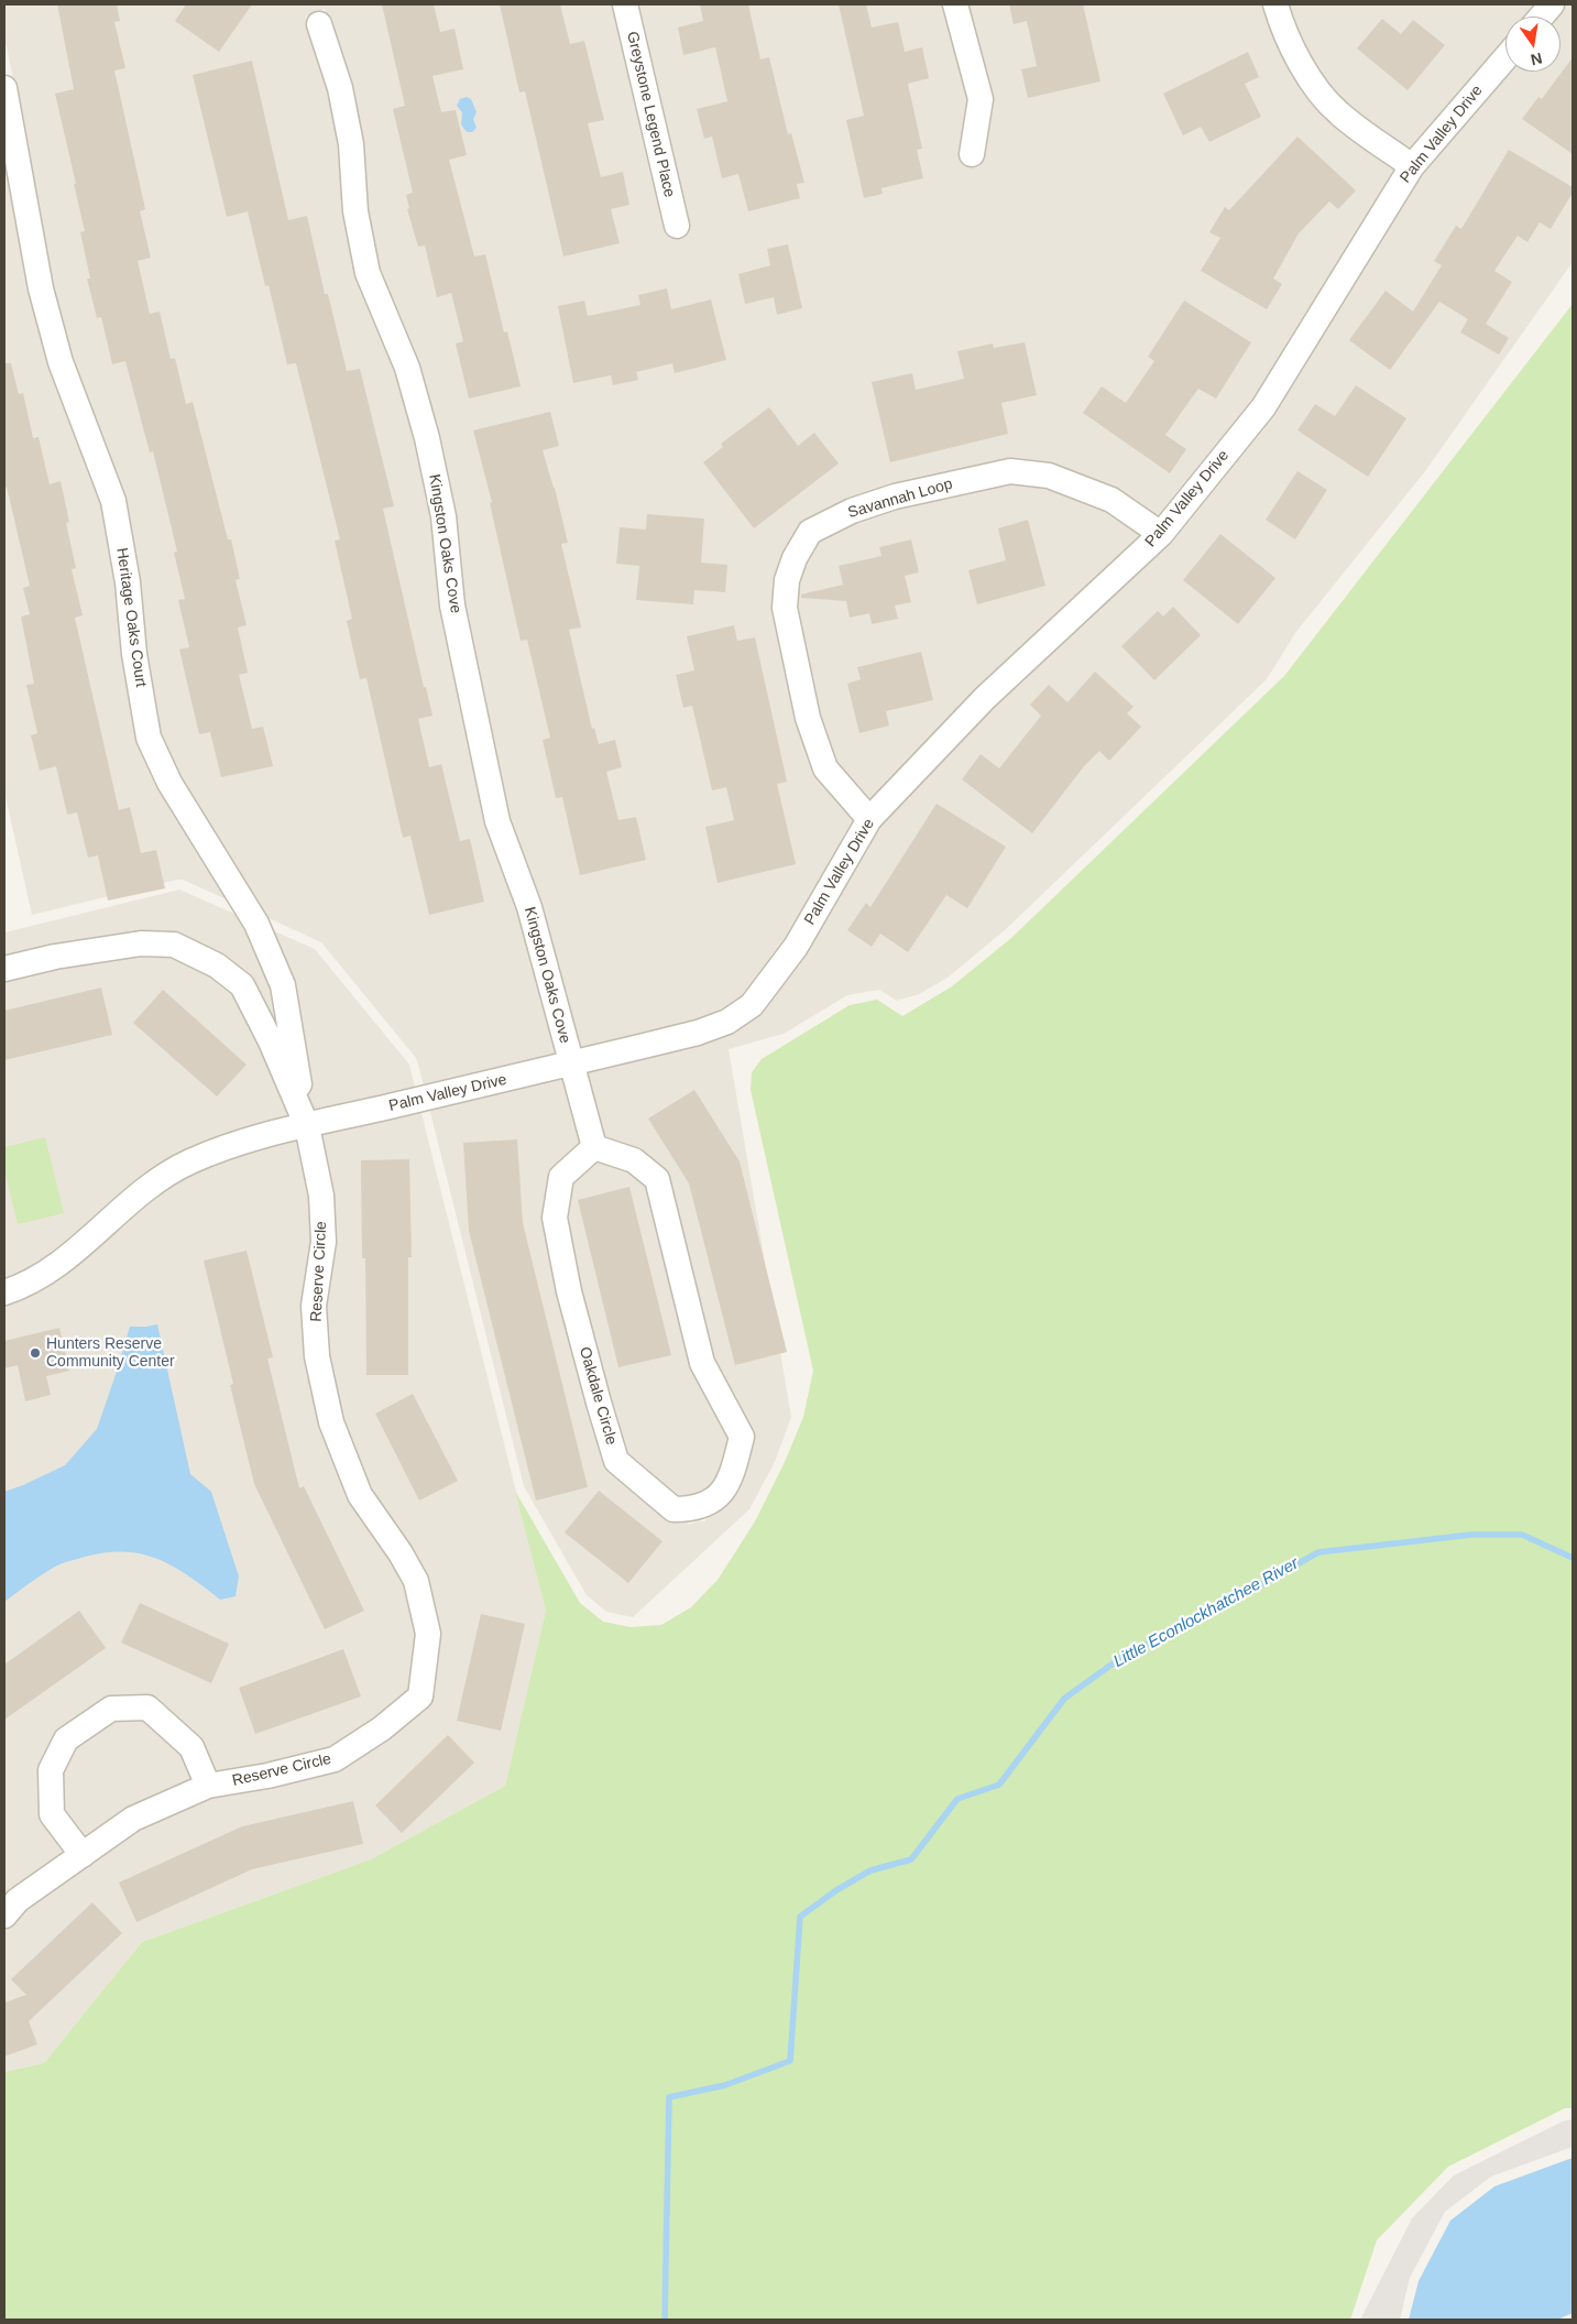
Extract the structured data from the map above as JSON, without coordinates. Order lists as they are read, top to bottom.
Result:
{
  "streets": {
    "street": [
      "Greystone Legend Place",
      "Palm Valley Drive",
      "Savannah Loop",
      "Kingston Oaks Cove",
      "Heritage Oaks Court",
      "Reserve Circle",
      "Oakdale Circle"
    ]
  },
  "crossings": [
    ["Palm Valley Drive", "Savannah Loop"],
    ["Palm Valley Drive", "Kingston Oaks Cove"],
    ["Palm Valley Drive", "Heritage Oaks Court"],
    ["Palm Valley Drive", "Reserve Circle"],
    ["Heritage Oaks Court", "Reserve Circle"]
  ],
  "water": ["Little Econlockhatchee River"],
  "places": ["Hunters Reserve Community Center"],
  "north": "bottom"
}
